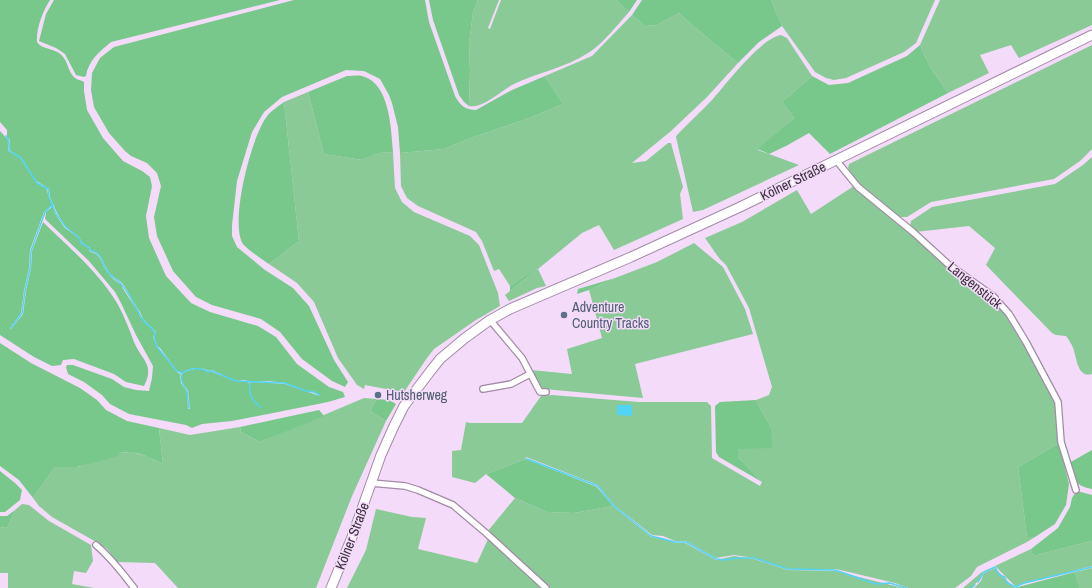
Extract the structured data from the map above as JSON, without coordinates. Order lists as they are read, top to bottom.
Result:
{
  "streets": {
    "main road": ["Kölner Straße"],
    "street": ["Langenstück"]
  },
  "crossings": [
    ["Kölner Straße", "Langenstück"]
  ],
  "places": ["Adventure Country Tracks", "Hutsherweg"]
}
